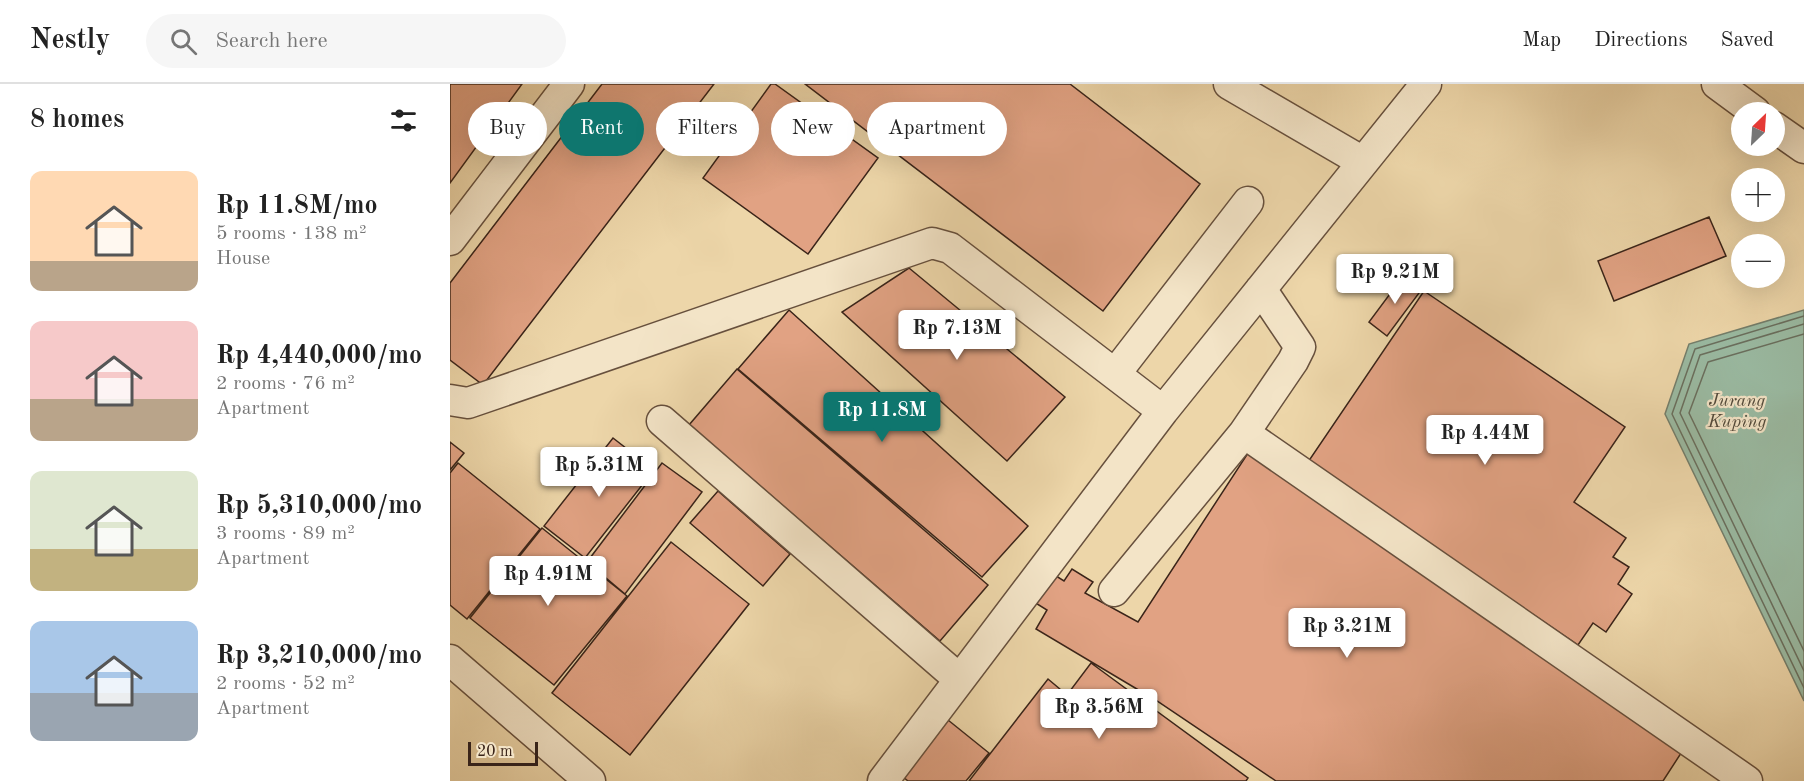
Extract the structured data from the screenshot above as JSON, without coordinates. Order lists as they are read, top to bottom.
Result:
{
  "water": ["Jurang Kuping"],
  "scale_bar": "20 m",
  "north": "top right",
  "page": {
    "header": "Nestly",
    "search": "Search here",
    "nav": ["Map", "Directions", "Saved"],
    "heading": "8 homes",
    "map_buttons": ["+", "−"],
    "chip": [
      "Buy",
      "Rent",
      "Filters",
      "New",
      "Apartment"
    ],
    "list": [
      {
        "name": "Rp 11.8M/mo",
        "note": "5 rooms · 138 m² · House"
      },
      {
        "name": "Rp 4,440,000/mo",
        "note": "2 rooms · 76 m² · Apartment"
      },
      {
        "name": "Rp 5,310,000/mo",
        "note": "3 rooms · 89 m² · Apartment"
      },
      {
        "name": "Rp 3,210,000/mo",
        "note": "2 rooms · 52 m² · Apartment"
      }
    ],
    "price": [
      "Rp 9.21M",
      "Rp 7.13M",
      "Rp 11.8M",
      "Rp 4.44M",
      "Rp 5.31M",
      "Rp 4.91M",
      "Rp 3.21M",
      "Rp 3.56M"
    ],
    "scale": "20 m"
  }
}
